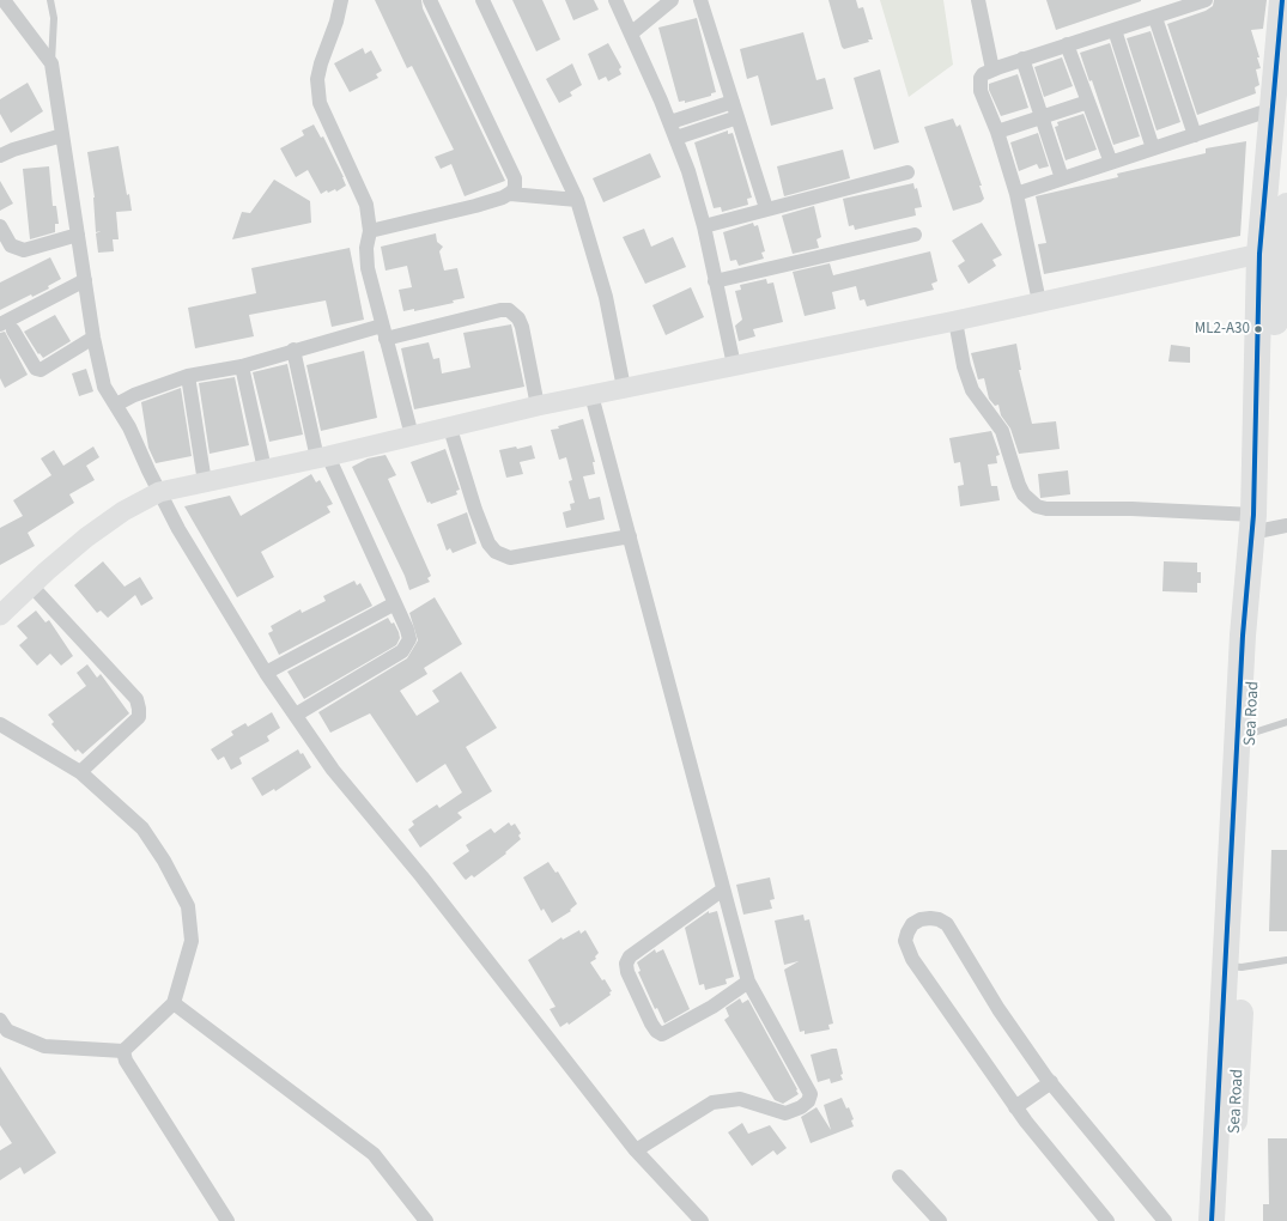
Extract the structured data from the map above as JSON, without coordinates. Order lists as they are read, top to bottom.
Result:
{
  "streets": {
    "highway": ["Sea Road"]
  },
  "places": ["ML2-A30"]
}
